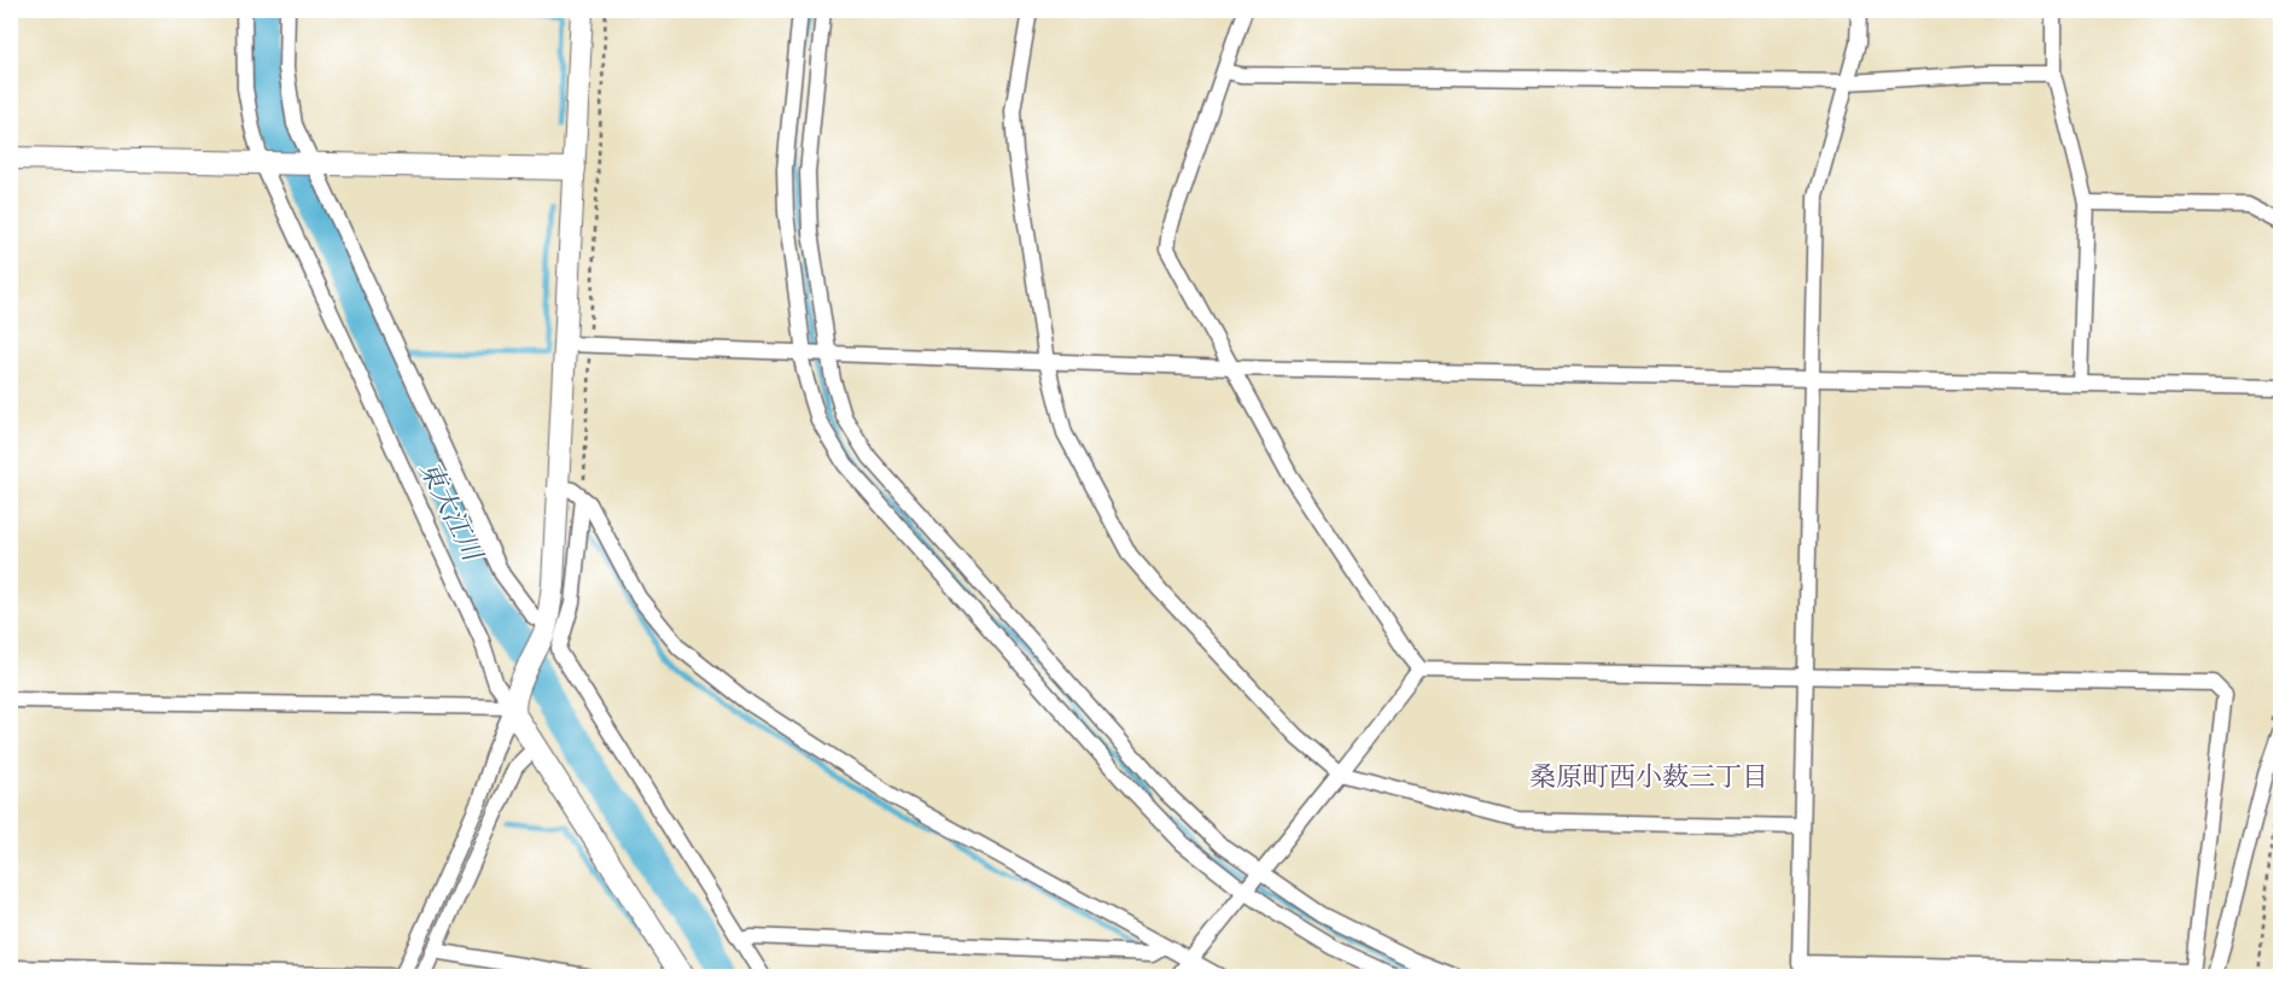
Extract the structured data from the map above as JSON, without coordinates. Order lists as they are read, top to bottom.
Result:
{
  "districts": ["桑原町西小薮三丁目"],
  "water": ["東大江川"]
}
